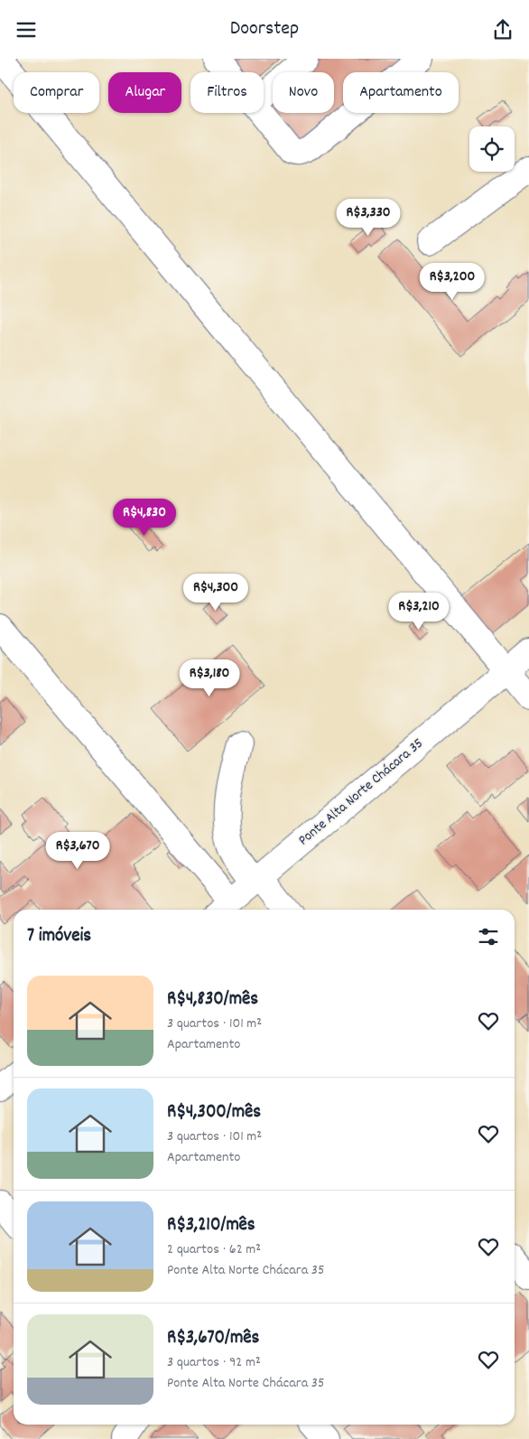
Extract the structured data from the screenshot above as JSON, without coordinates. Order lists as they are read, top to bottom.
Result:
{
  "streets": {
    "street": ["Ponte Alta Norte Chácara 35"]
  },
  "page": {
    "header": "Doorstep",
    "chip": [
      "Comprar",
      "Alugar",
      "Filtros",
      "Novo",
      "Apartamento"
    ],
    "price": [
      "R$3,330",
      "R$3,200",
      "R$4,830",
      "R$4,300",
      "R$3,210",
      "R$3,180",
      "R$3,670"
    ],
    "heading": "7 imóveis",
    "list": [
      {
        "name": "R$4,830/mês",
        "note": "3 quartos · 101 m² · Apartamento"
      },
      {
        "name": "R$4,300/mês",
        "note": "3 quartos · 101 m² · Apartamento"
      },
      {
        "name": "R$3,210/mês",
        "note": "2 quartos · 62 m² · Ponte Alta Norte Chácara 35"
      },
      {
        "name": "R$3,670/mês",
        "note": "3 quartos · 92 m² · Ponte Alta Norte Chácara 35"
      }
    ]
  }
}
